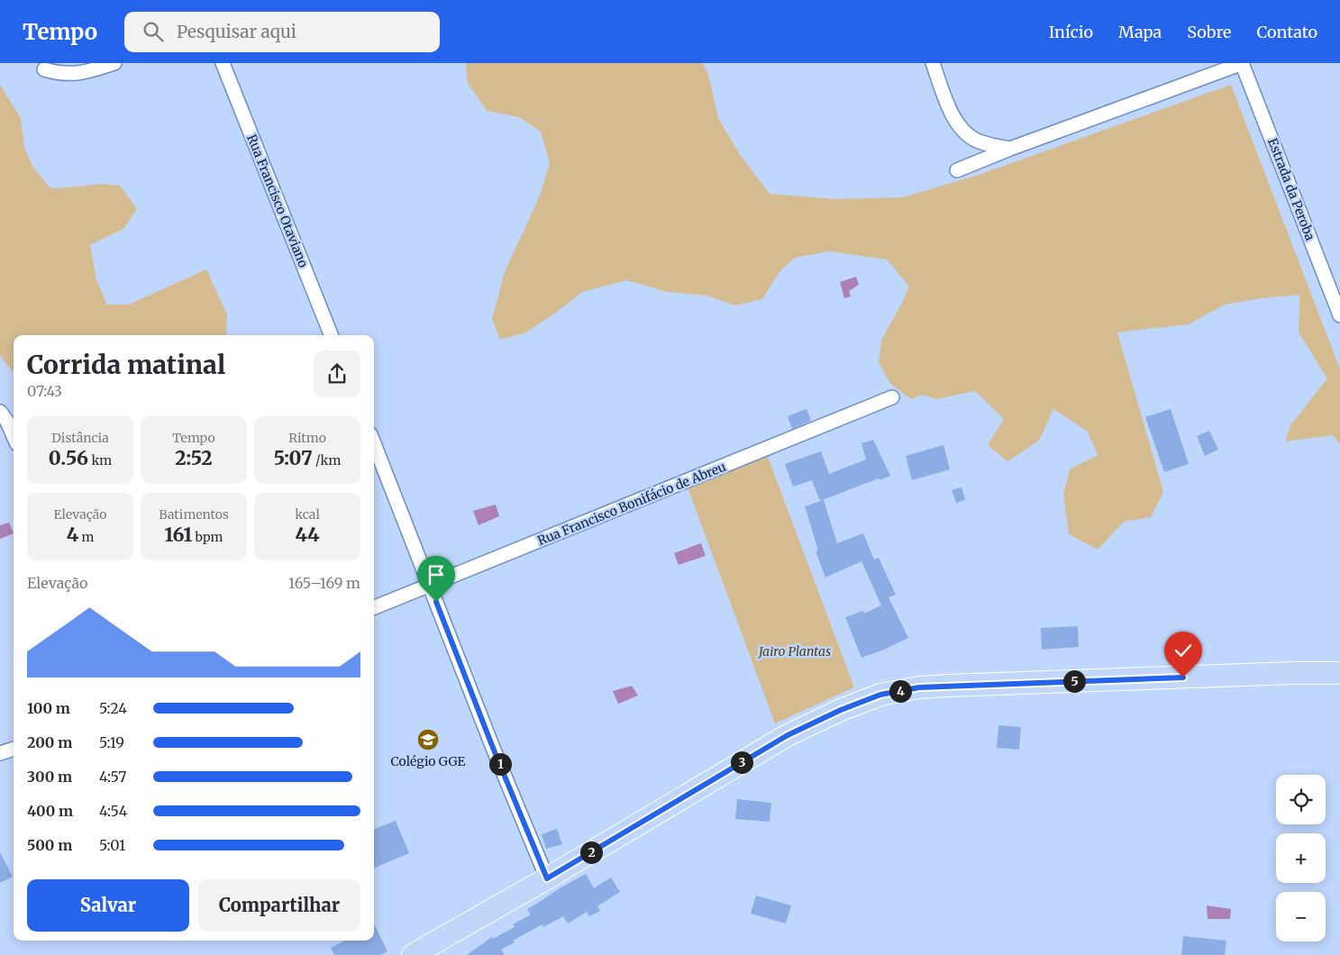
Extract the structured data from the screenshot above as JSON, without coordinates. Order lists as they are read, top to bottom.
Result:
{
  "streets": {
    "street": ["Estrada da Peroba", "Rua Francisco Otaviano", "Rua Francisco Bonifácio de Abreu"]
  },
  "parks": ["Jairo Plantas"],
  "places": {
    "school or university": ["Colégio GGE"]
  },
  "page": {
    "header": "Tempo",
    "search": "Pesquisar aqui",
    "nav": [
      "Início",
      "Mapa",
      "Sobre",
      "Contato"
    ],
    "heading": ["Corrida matinal", "07:43"],
    "stats": [
      ["Distância", "0.56 km"],
      ["Tempo", "2:52"],
      ["Ritmo", "5:07 /km"],
      ["Elevação", "4 m"],
      ["Batimentos", "161 bpm"],
      ["kcal", "44"]
    ],
    "chart": ["Elevação", "165–169 m"],
    "pins": [
      "5",
      "4",
      "3",
      "1",
      "2"
    ],
    "list": [
      {
        "name": "100 m",
        "note": "5:24"
      },
      {
        "name": "200 m",
        "note": "5:19"
      },
      {
        "name": "300 m",
        "note": "4:57"
      },
      {
        "name": "400 m",
        "note": "4:54"
      },
      {
        "name": "500 m",
        "note": "5:01"
      }
    ],
    "map_buttons": ["+", "−"],
    "buttons": ["Salvar", "Compartilhar"]
  }
}
